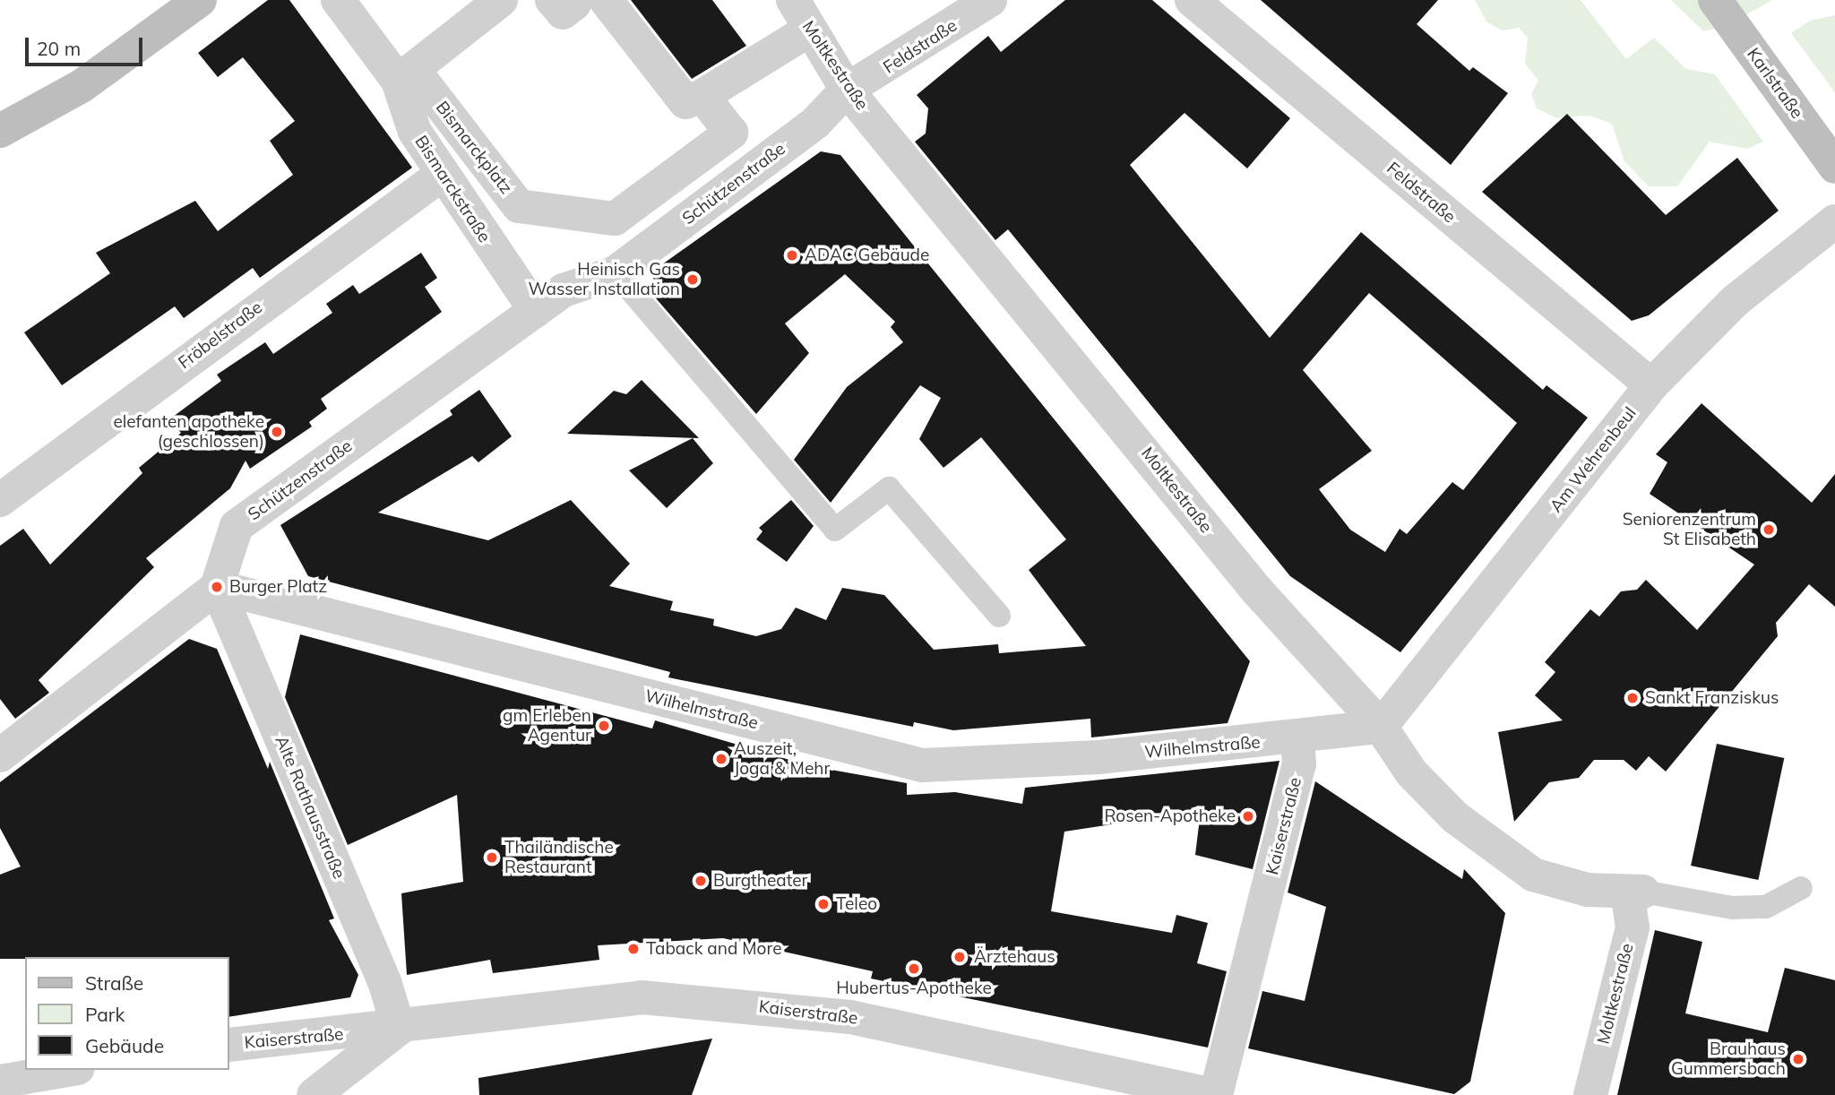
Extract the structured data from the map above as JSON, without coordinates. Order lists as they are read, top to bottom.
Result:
{
  "streets": {
    "street": [
      "Feldstraße",
      "Moltkestraße",
      "Karlstraße",
      "Bismarckplatz",
      "Schützenstraße",
      "Bismarckstraße",
      "Fröbelstraße",
      "Am Wehrenbeul",
      "Wilhelmstraße",
      "Alte Rathausstraße",
      "Kaiserstraße"
    ]
  },
  "crossings": [
    ["Feldstraße", "Moltkestraße"],
    ["Feldstraße", "Schützenstraße"],
    ["Feldstraße", "Am Wehrenbeul"],
    ["Moltkestraße", "Schützenstraße"],
    ["Moltkestraße", "Am Wehrenbeul"],
    ["Moltkestraße", "Wilhelmstraße"],
    ["Bismarckplatz", "Bismarckstraße"],
    ["Schützenstraße", "Bismarckstraße"],
    ["Schützenstraße", "Wilhelmstraße"],
    ["Schützenstraße", "Alte Rathausstraße"],
    ["Bismarckstraße", "Fröbelstraße"],
    ["Am Wehrenbeul", "Wilhelmstraße"],
    ["Wilhelmstraße", "Alte Rathausstraße"],
    ["Wilhelmstraße", "Kaiserstraße"],
    ["Alte Rathausstraße", "Kaiserstraße"]
  ],
  "places": [
    "ADAC Gebäude",
    "Heinisch Gas Wasser Installation",
    "elefanten apotheke (geschlossen)",
    "Seniorenzentrum St Elisabeth",
    "Burger Platz",
    "Sankt Franziskus",
    "gm Erleben Agentur",
    "Auszeit, Joga & Mehr",
    "Rosen-Apotheke",
    "Thailändische Restaurant",
    "Burgtheater",
    "Teleo",
    "Taback and More",
    "Ärztehaus",
    "Hubertus-Apotheke",
    "Brauhaus Gummersbach"
  ],
  "legend": ["Straße", "Park", "Gebäude"],
  "scale_bar": "20 m"
}
